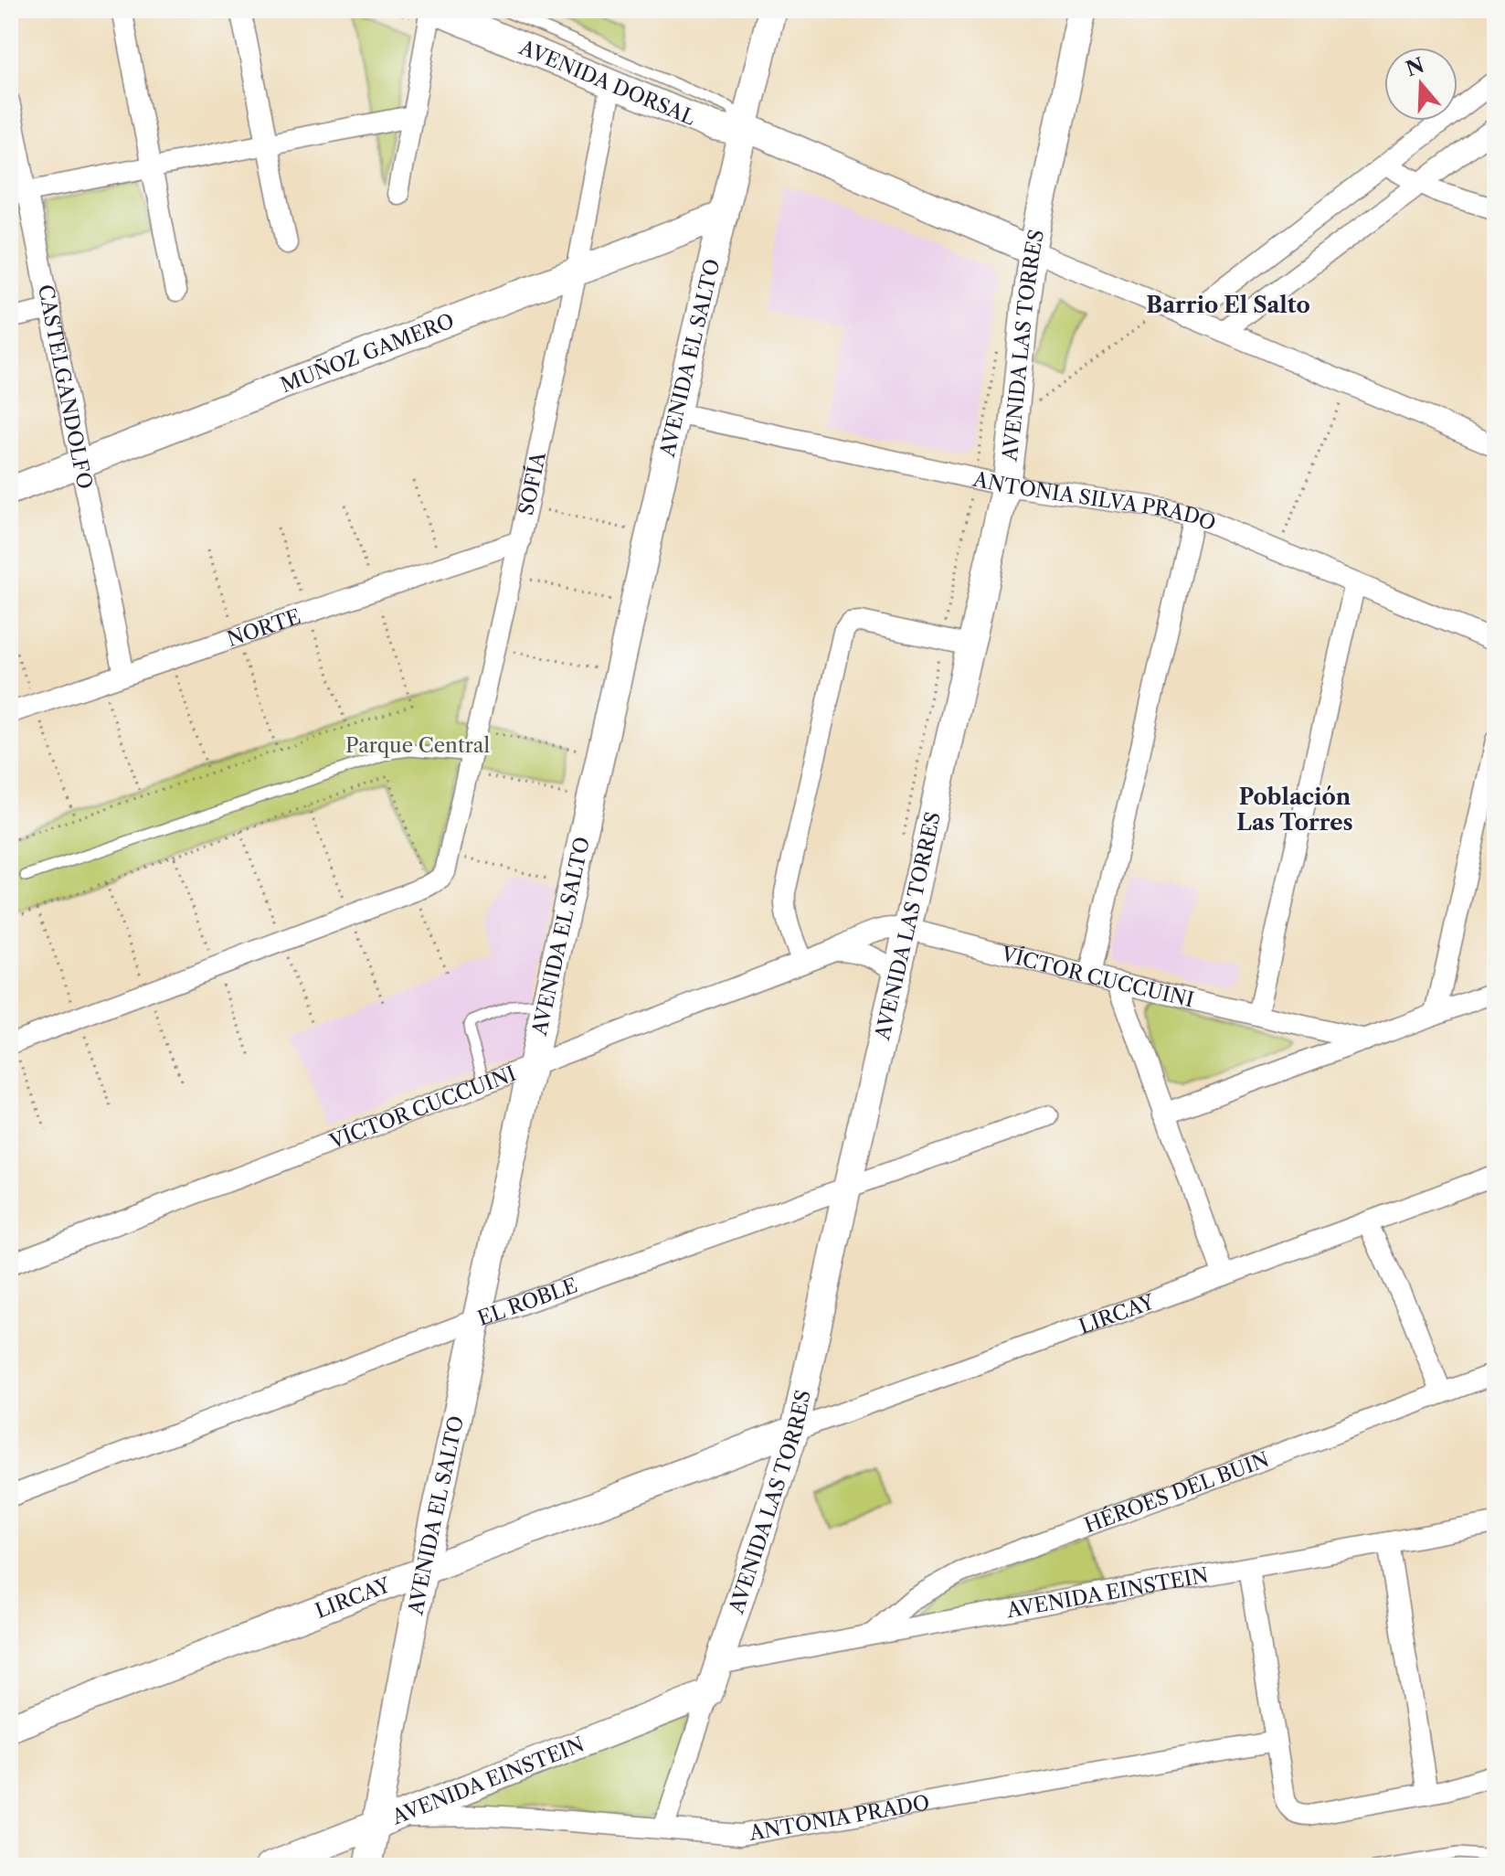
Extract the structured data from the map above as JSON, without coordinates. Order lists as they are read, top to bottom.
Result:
{
  "streets": {
    "street": [
      "AVENIDA DORSAL",
      "AVENIDA LAS TORRES",
      "MUÑOZ GAMERO",
      "AVENIDA EL SALTO",
      "CASTELGANDOLFO",
      "SOFÍA",
      "ANTONIA SILVA PRADO",
      "NORTE",
      "VÍCTOR CUCCUINI",
      "EL ROBLE",
      "LIRCAY",
      "HÉROES DEL BUIN",
      "AVENIDA EINSTEIN",
      "ANTONIA PRADO"
    ]
  },
  "crossings": [
    ["AVENIDA DORSAL", "AVENIDA LAS TORRES"],
    ["AVENIDA DORSAL", "AVENIDA EL SALTO"],
    ["AVENIDA DORSAL", "SOFÍA"],
    ["AVENIDA LAS TORRES", "ANTONIA SILVA PRADO"],
    ["AVENIDA LAS TORRES", "VÍCTOR CUCCUINI"],
    ["AVENIDA LAS TORRES", "EL ROBLE"],
    ["AVENIDA LAS TORRES", "LIRCAY"],
    ["AVENIDA LAS TORRES", "AVENIDA EINSTEIN"],
    ["AVENIDA LAS TORRES", "ANTONIA PRADO"],
    ["MUÑOZ GAMERO", "AVENIDA EL SALTO"],
    ["MUÑOZ GAMERO", "CASTELGANDOLFO"],
    ["MUÑOZ GAMERO", "SOFÍA"],
    ["AVENIDA EL SALTO", "ANTONIA SILVA PRADO"],
    ["AVENIDA EL SALTO", "VÍCTOR CUCCUINI"],
    ["AVENIDA EL SALTO", "EL ROBLE"],
    ["AVENIDA EL SALTO", "LIRCAY"],
    ["AVENIDA EL SALTO", "AVENIDA EINSTEIN"],
    ["AVENIDA EL SALTO", "ANTONIA PRADO"],
    ["CASTELGANDOLFO", "NORTE"],
    ["SOFÍA", "NORTE"],
    ["HÉROES DEL BUIN", "AVENIDA EINSTEIN"],
    ["AVENIDA EINSTEIN", "ANTONIA PRADO"]
  ],
  "districts": ["Barrio El Salto", "Población Las Torres"],
  "parks": ["Parque Central"],
  "north": "top"
}
